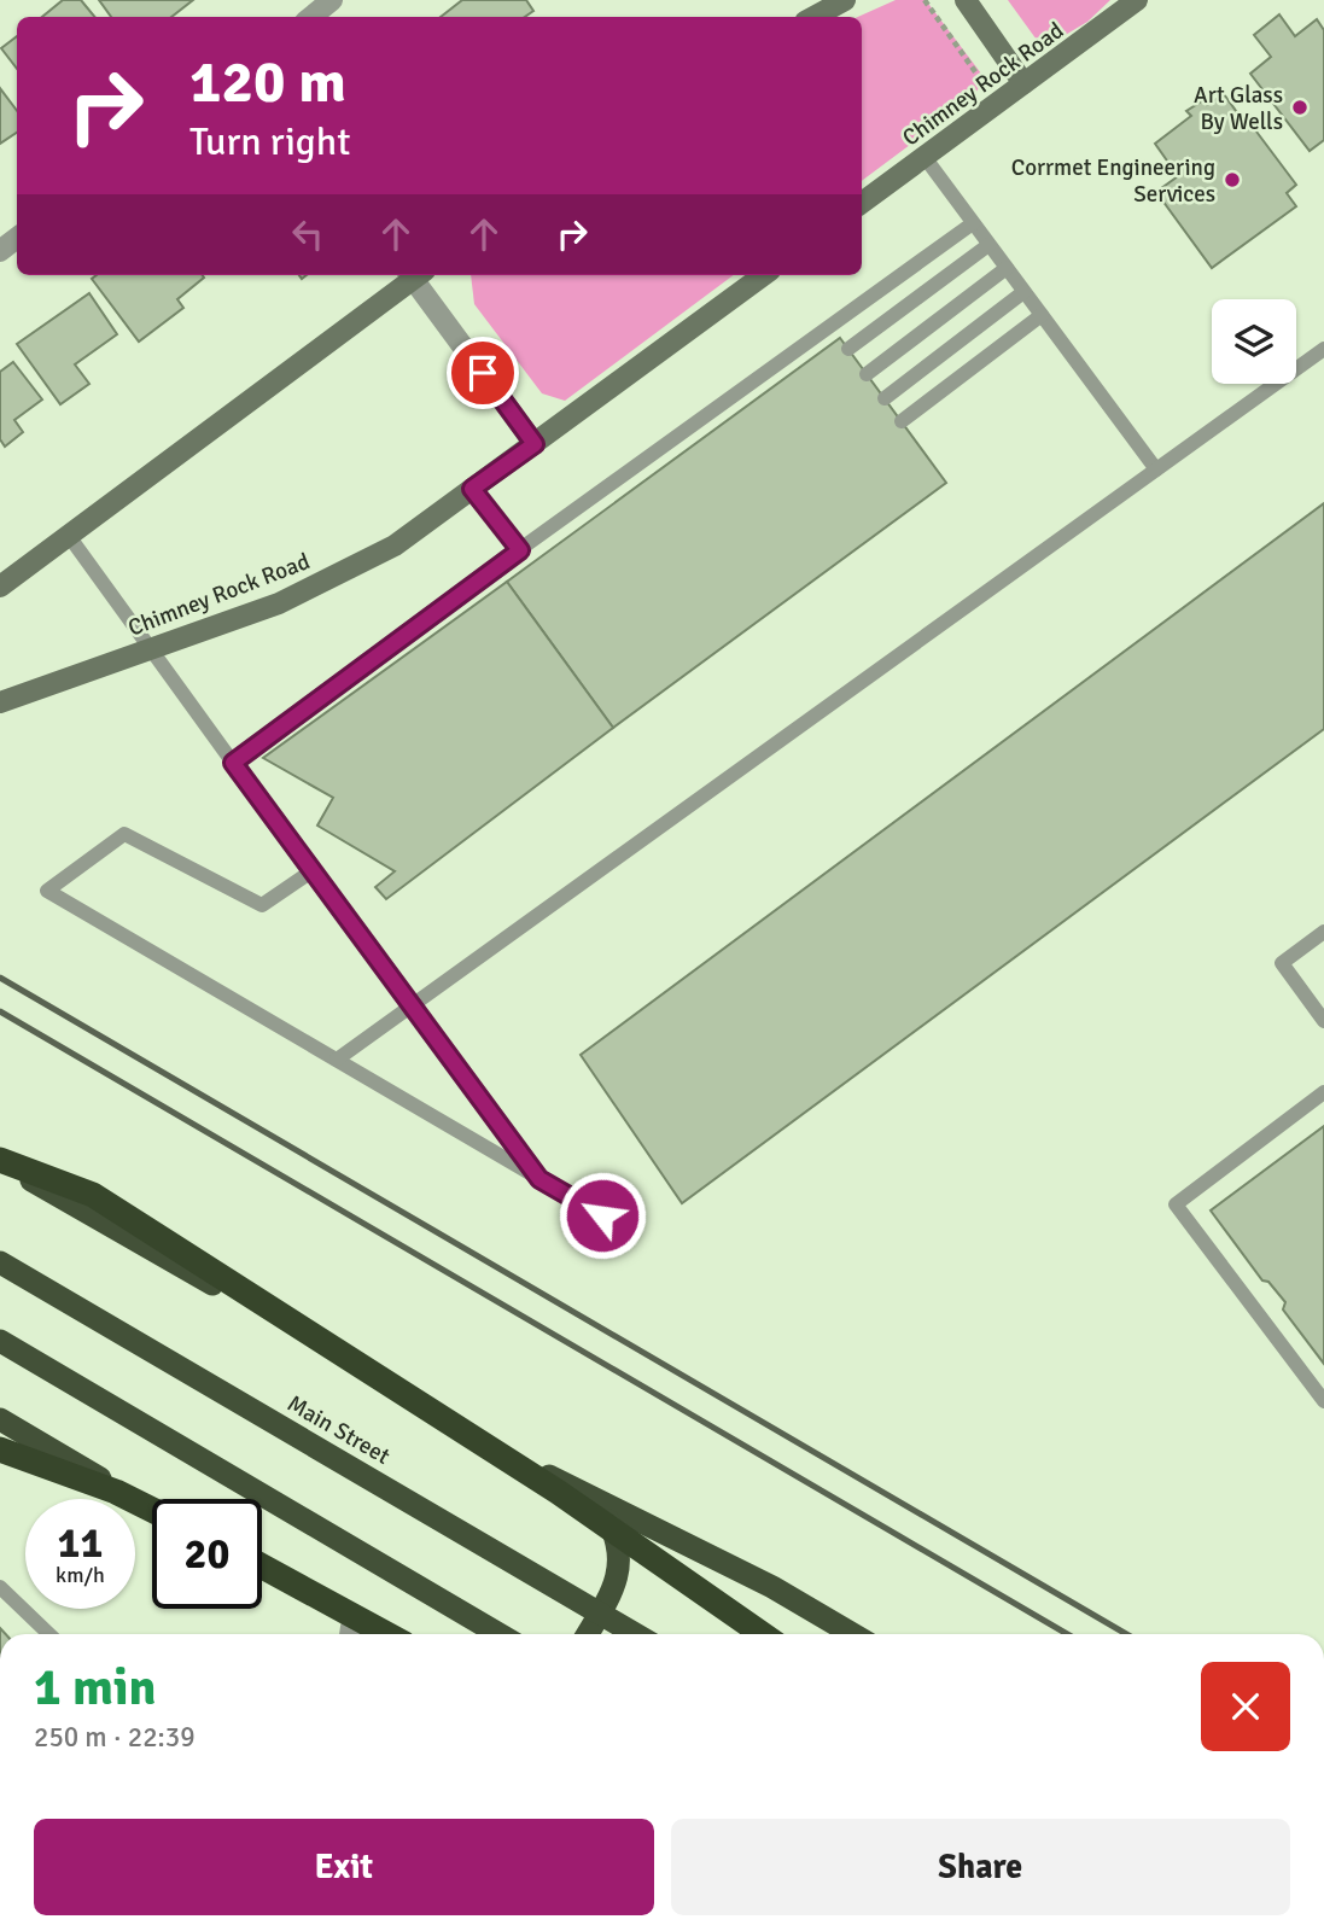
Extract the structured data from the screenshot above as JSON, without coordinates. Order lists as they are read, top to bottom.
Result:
{
  "streets": {
    "highway": ["Main Street"],
    "main road": ["Chimney Rock Road"]
  },
  "places": ["Art Glass By Wells", "Corrmet Engineering Services"],
  "page": {
    "turn": ["120 m", "Turn right"],
    "speed": "11 km/h",
    "limit": "20",
    "heading": ["1 min", "250 m · 22:39"],
    "buttons": ["Exit", "Share"]
  }
}
